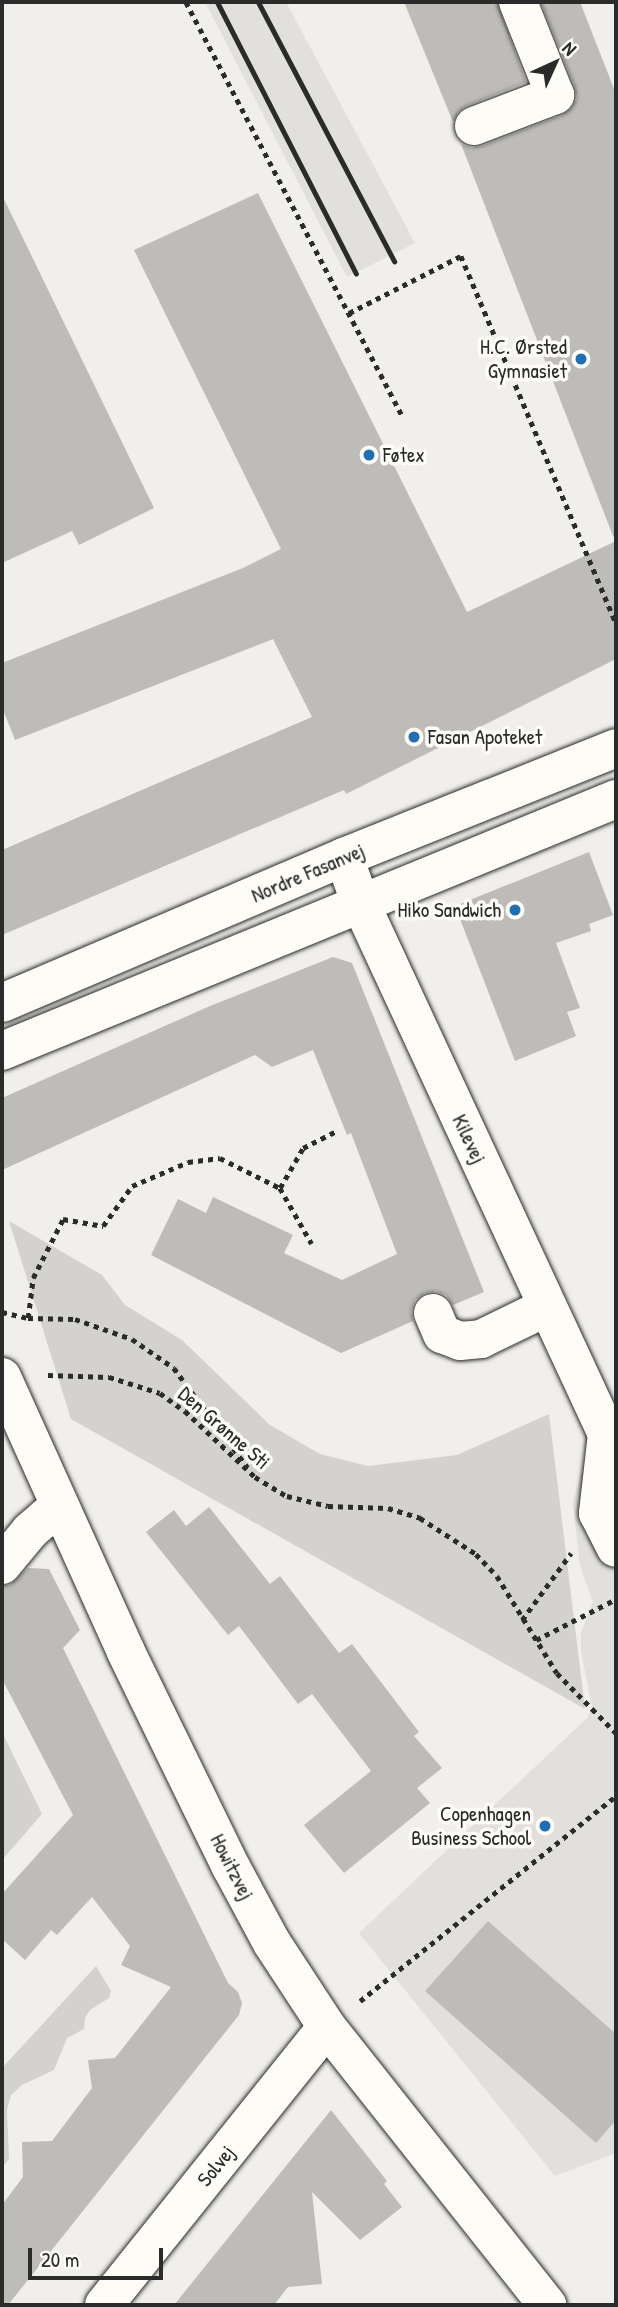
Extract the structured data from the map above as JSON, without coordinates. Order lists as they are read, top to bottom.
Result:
{
  "streets": {
    "street": [
      "Nordre Fasanvej",
      "Kilevej",
      "Howitzvej",
      "Solvej"
    ],
    "path": ["Den Grønne Sti"]
  },
  "crossings": [
    ["Nordre Fasanvej", "Kilevej"],
    ["Den Grønne Sti", "Howitzvej"],
    ["Howitzvej", "Solvej"]
  ],
  "places": [
    "H.C. Ørsted Gymnasiet",
    "Føtex",
    "Fasan Apoteket",
    "Hiko Sandwich",
    "Copenhagen Business School"
  ],
  "scale_bar": "20 m",
  "north": "top right"
}
